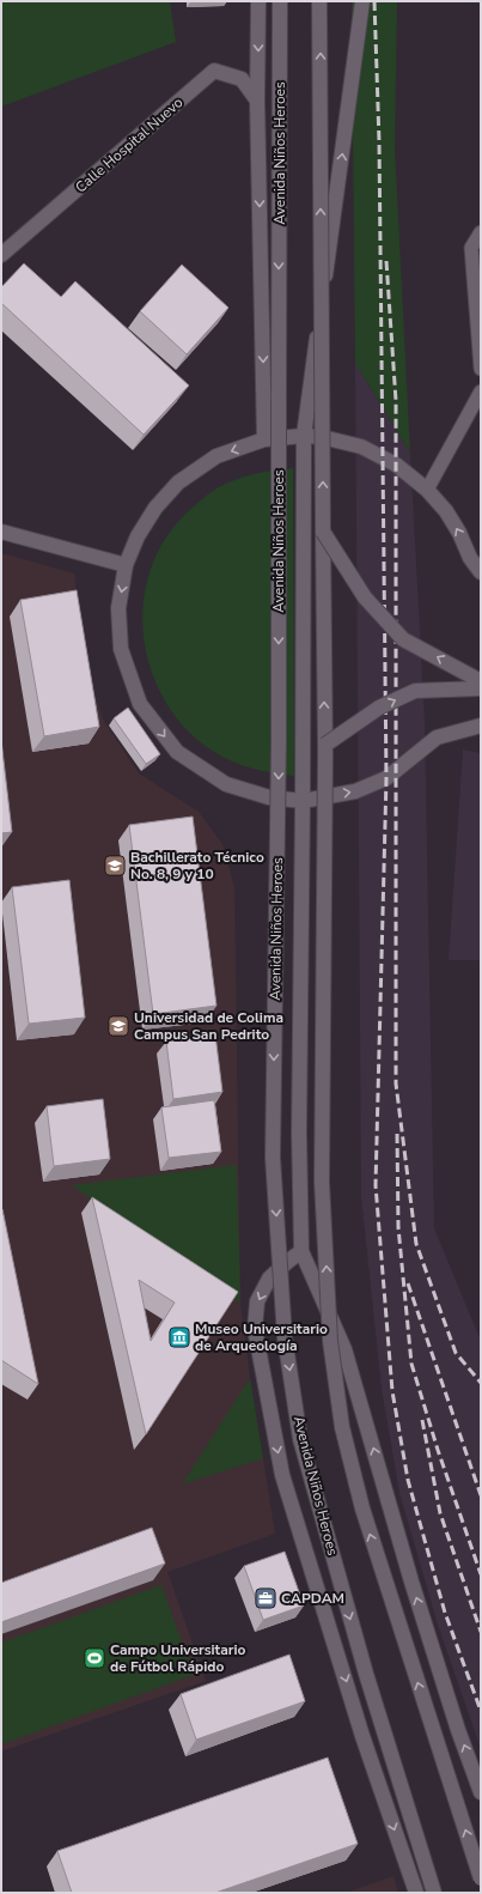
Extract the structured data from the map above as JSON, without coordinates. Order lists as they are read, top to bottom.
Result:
{
  "streets": {
    "street": ["Calle Hospital Nuevo", "Avenida Niños Heroes"]
  },
  "places": {
    "school or university": ["Bachillerato Técnico No. 8, 9 y 10", "Universidad de Colima Campus San Pedrito"],
    "museum": ["Museo Universitario de Arqueología"],
    "office": ["CAPDAM"],
    "sports": ["Campo Universitario de Fútbol Rápido"]
  }
}
